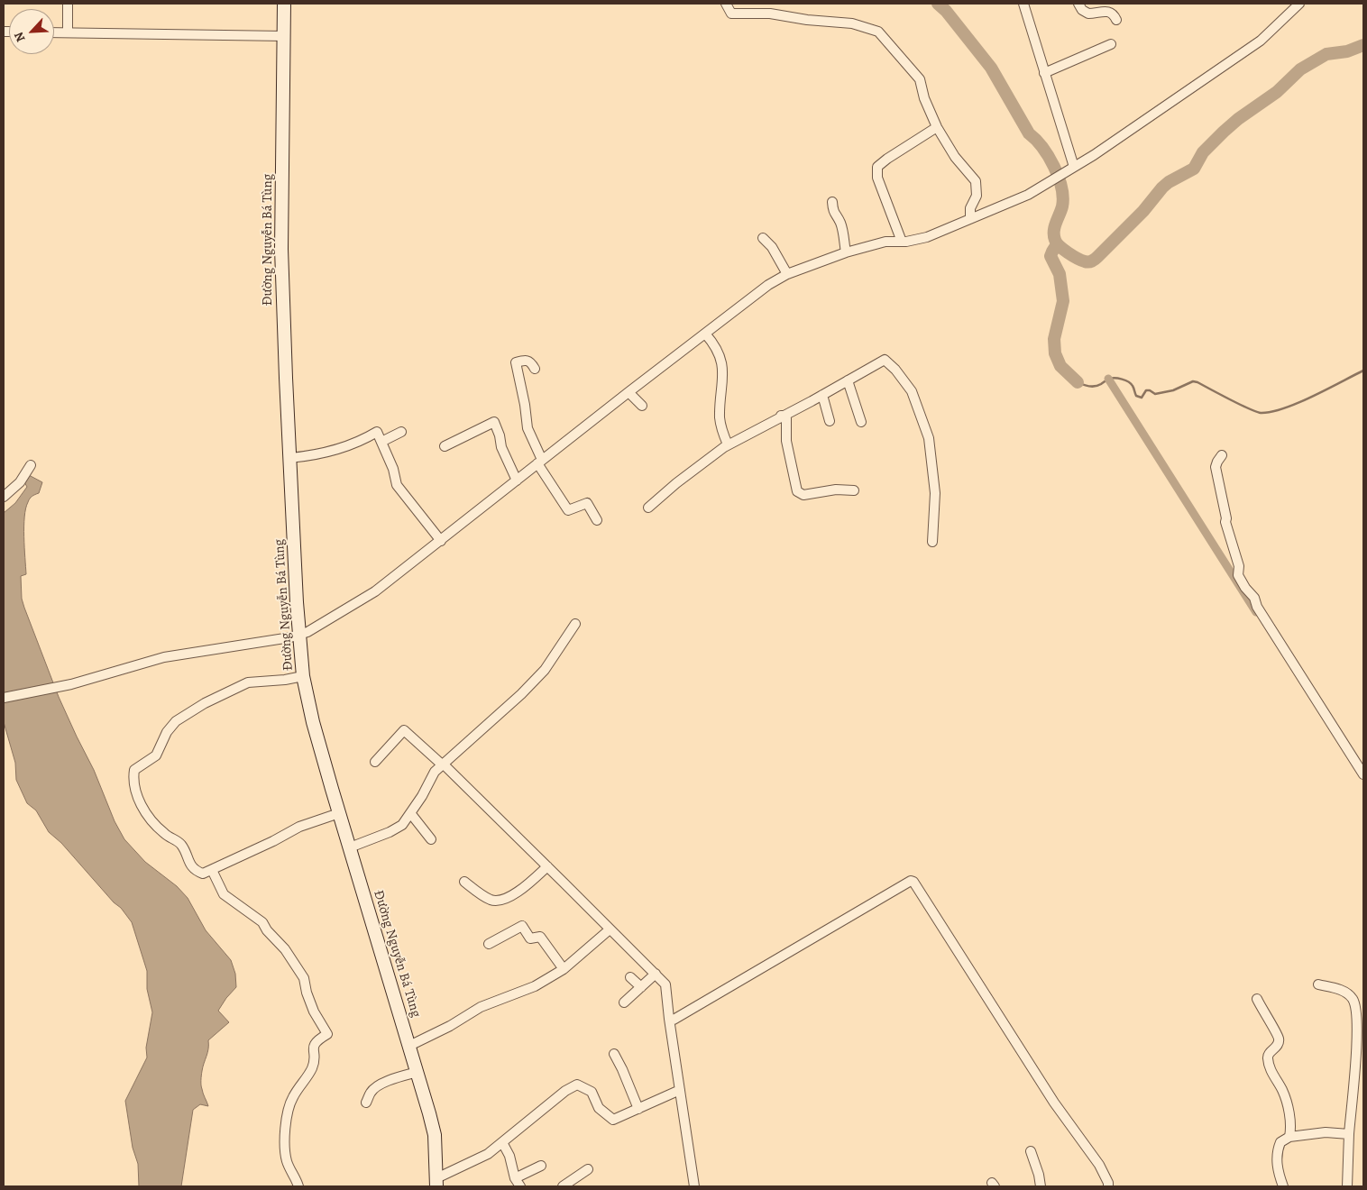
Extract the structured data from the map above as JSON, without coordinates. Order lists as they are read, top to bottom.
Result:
{
  "streets": {
    "main road": ["Đường Nguyễn Bá Tùng"]
  },
  "north": "bottom left"
}
